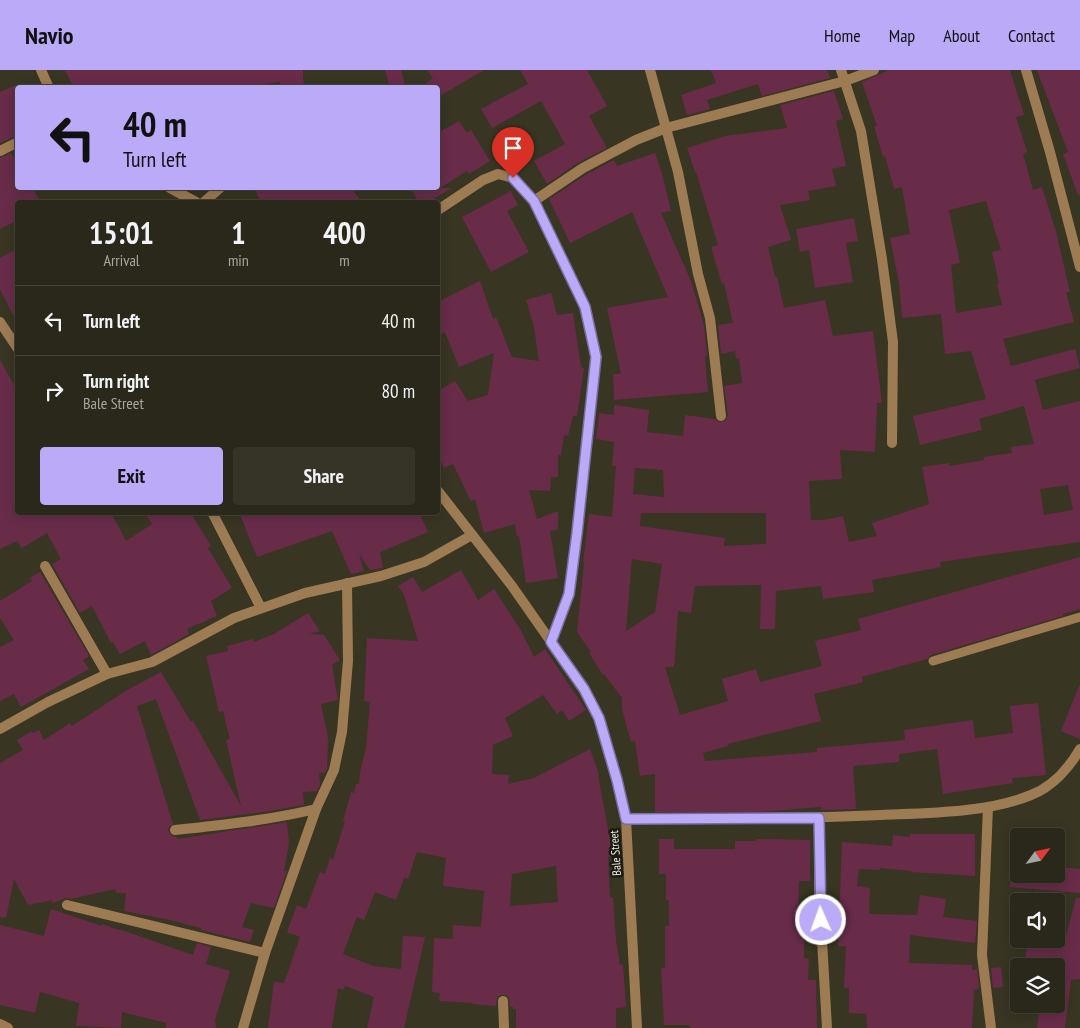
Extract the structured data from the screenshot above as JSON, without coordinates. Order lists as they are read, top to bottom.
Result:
{
  "streets": {
    "street": ["Bale Street"]
  },
  "north": "top right",
  "page": {
    "header": "Navio",
    "nav": [
      "Home",
      "Map",
      "About",
      "Contact"
    ],
    "turn": ["40 m", "Turn left"],
    "eta": [
      "15:01",
      "Arrival",
      "1",
      "min",
      "400",
      "m"
    ],
    "list": [
      {
        "name": "Turn left",
        "value": "40 m"
      },
      {
        "name": "Turn right",
        "note": "Bale Street",
        "value": "80 m"
      }
    ],
    "buttons": ["Exit", "Share"]
  }
}
